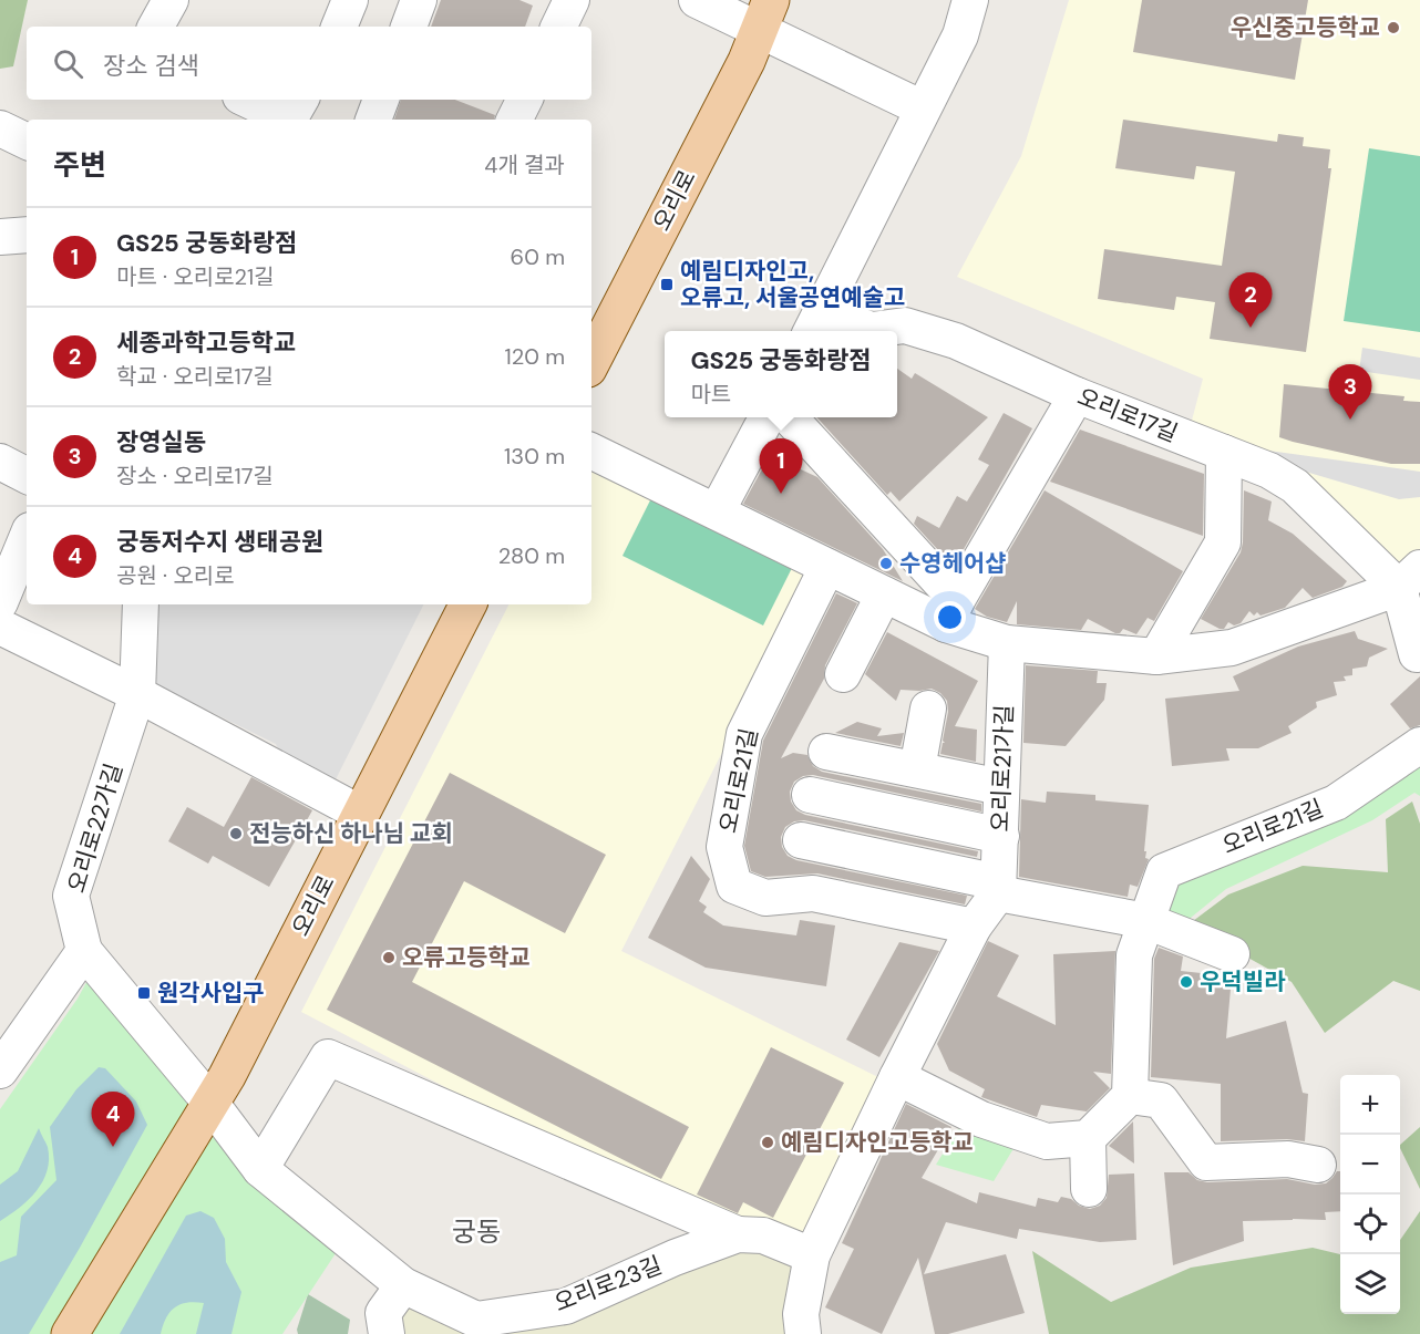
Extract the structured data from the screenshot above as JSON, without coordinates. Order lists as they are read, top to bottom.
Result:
{
  "streets": {
    "main road": ["오리로"],
    "street": [
      "오리로17길",
      "오리로21가길",
      "오리로21길",
      "오리로22가길",
      "오리로23길"
    ]
  },
  "crossings": [
    ["오리로", "오리로23길"]
  ],
  "districts": ["궁동"],
  "places": {
    "other": [
      "우신중고등학교",
      "수영헤어샵",
      "전능하신 하나님 교회",
      "오류고등학교",
      "우덕빌라",
      "예림디자인고등학교"
    ],
    "transit": ["예림디자인고, 오류고, 서울공연예술고", "원각사입구"]
  },
  "page": {
    "search": "장소 검색",
    "heading": ["주변", "4개 결과"],
    "list": [
      {
        "mark": "1",
        "name": "GS25 궁동화랑점",
        "note": "마트 · 오리로21길",
        "value": "60 m"
      },
      {
        "mark": "2",
        "name": "세종과학고등학교",
        "note": "학교 · 오리로17길",
        "value": "120 m"
      },
      {
        "mark": "3",
        "name": "장영실동",
        "note": "장소 · 오리로17길",
        "value": "130 m"
      },
      {
        "mark": "4",
        "name": "궁동저수지 생태공원",
        "note": "공원 · 오리로",
        "value": "280 m"
      }
    ],
    "pins": [
      "2",
      "3",
      "1",
      "4"
    ],
    "popup": ["GS25 궁동화랑점", "마트"],
    "map_buttons": ["+", "−"]
  }
}
